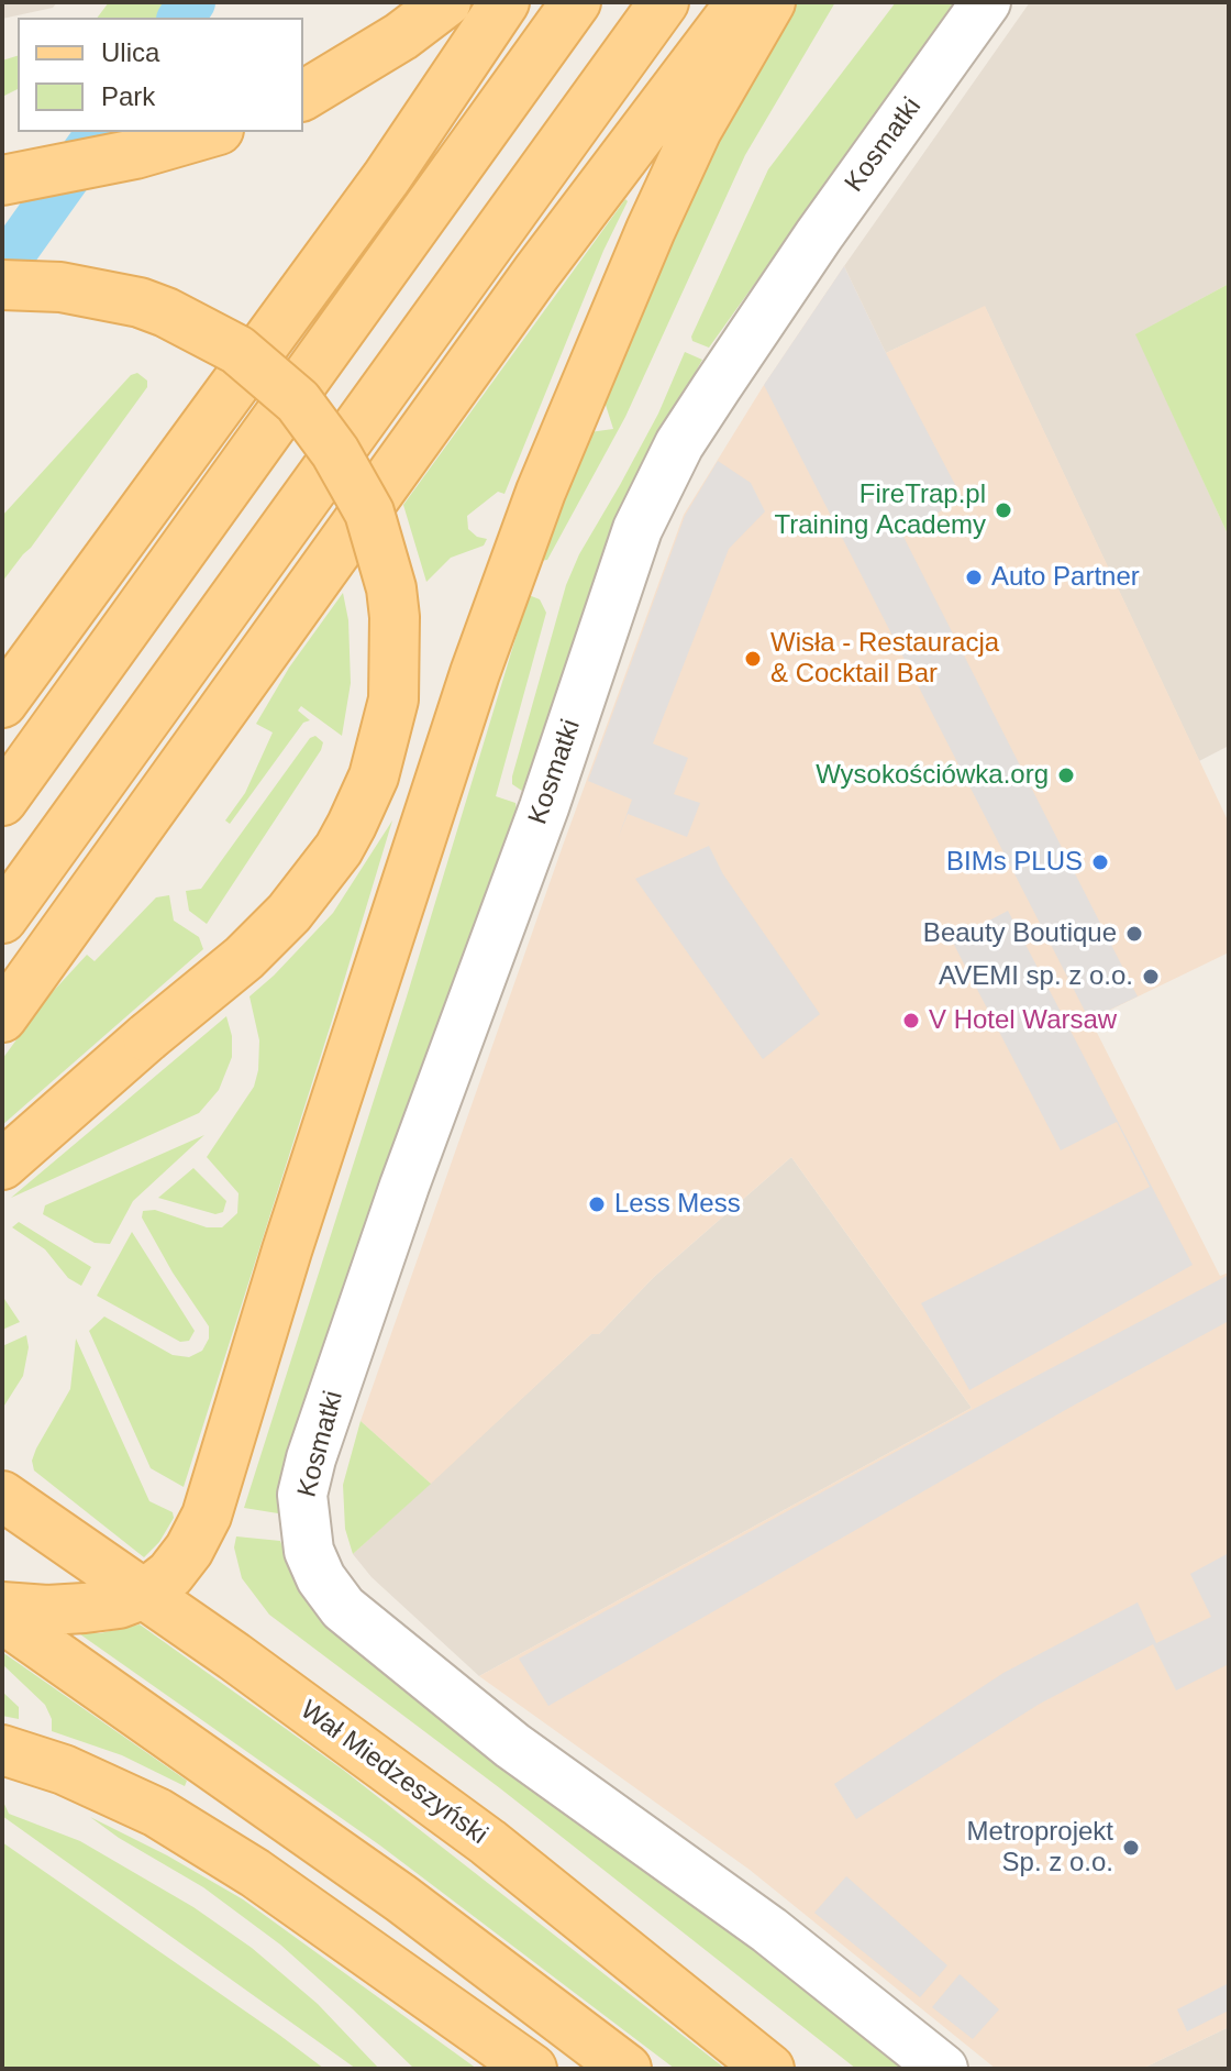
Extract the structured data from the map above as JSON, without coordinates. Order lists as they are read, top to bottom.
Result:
{
  "streets": {
    "main road": ["Wał Miedzeszyński"],
    "street": ["Kosmatki"]
  },
  "places": [
    "FireTrap.pl Training Academy",
    "Auto Partner",
    "Wisła - Restauracja & Cocktail Bar",
    "Wysokościówka.org",
    "BIMs PLUS",
    "Beauty Boutique",
    "AVEMI sp. z o.o.",
    "V Hotel Warsaw",
    "Less Mess",
    "Metroprojekt Sp. z o.o."
  ],
  "legend": ["Ulica", "Park"]
}
